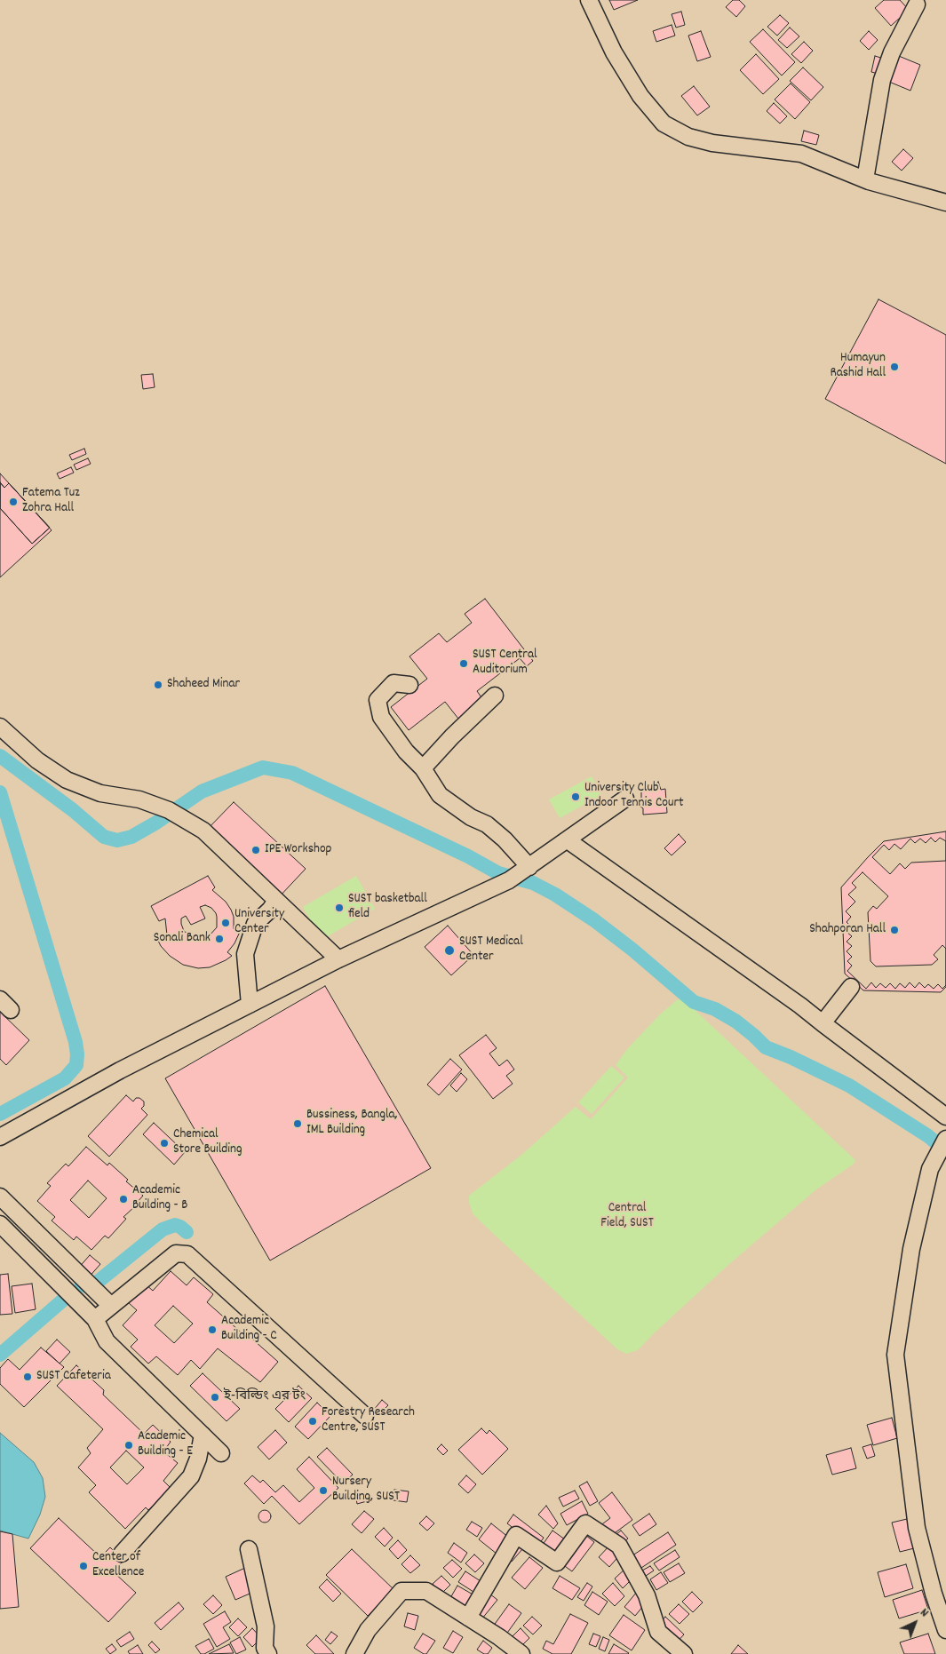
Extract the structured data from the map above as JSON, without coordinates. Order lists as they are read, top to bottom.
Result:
{
  "parks": ["Central Field, SUST"],
  "places": [
    "Humayun Rashid Hall",
    "Fatema Tuz Zohra Hall",
    "SUST Central Auditorium",
    "Shaheed Minar",
    "University Club Indoor Tennis Court",
    "IPE Workshop",
    "SUST basketball field",
    "University Center",
    "Shahporan Hall",
    "Sonali Bank",
    "SUST Medical Center",
    "Bussiness, Bangla, IML Building",
    "Chemical Store Building",
    "Academic Building - B",
    "Academic Building - C",
    "SUST Cafeteria",
    "ই-বিল্ডিং এর টং",
    "Forestry Research Centre, SUST",
    "Academic Building - E",
    "Nursery Building, SUST",
    "Center of Excellence"
  ],
  "north": "top right"
}
